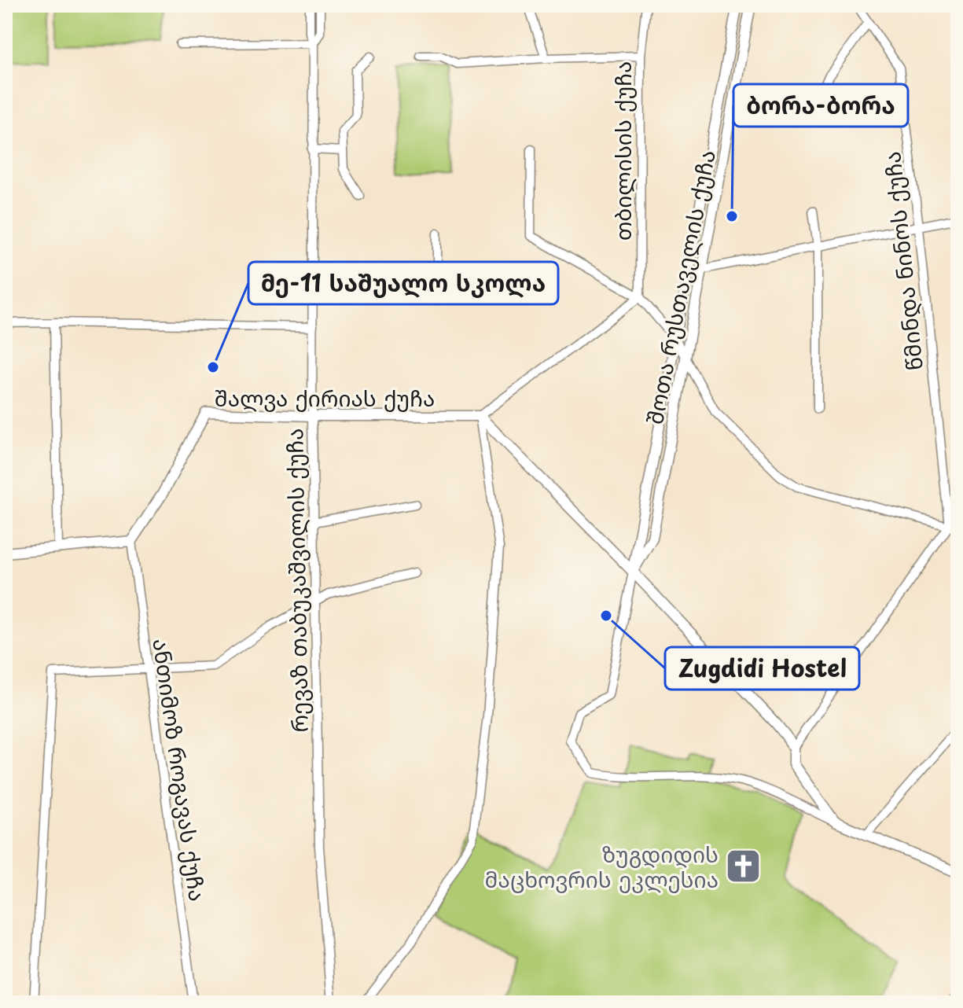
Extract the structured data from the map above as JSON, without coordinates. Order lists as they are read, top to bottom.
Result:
{
  "streets": {
    "street": [
      "თბილისის ქუჩა",
      "წმინდა ნინოს ქუჩა",
      "შოთა რუსთაველის ქუჩა",
      "შალვა ქირიას ქუჩა",
      "რევაზ თაბუკაშვილის ქუჩა",
      "ანთიმოზ როგავას ქუჩა"
    ]
  },
  "crossings": [
    ["შალვა ქირიას ქუჩა", "რევაზ თაბუკაშვილის ქუჩა"],
    ["შალვა ქირიას ქუჩა", "ანთიმოზ როგავას ქუჩა"]
  ],
  "places": {
    "other": ["ბორა-ბორა", "მე-11 საშუალო სკოლა", "Zugdidi Hostel"],
    "church": ["ზუგდიდის მაცხოვრის ეკლესია"]
  }
}
